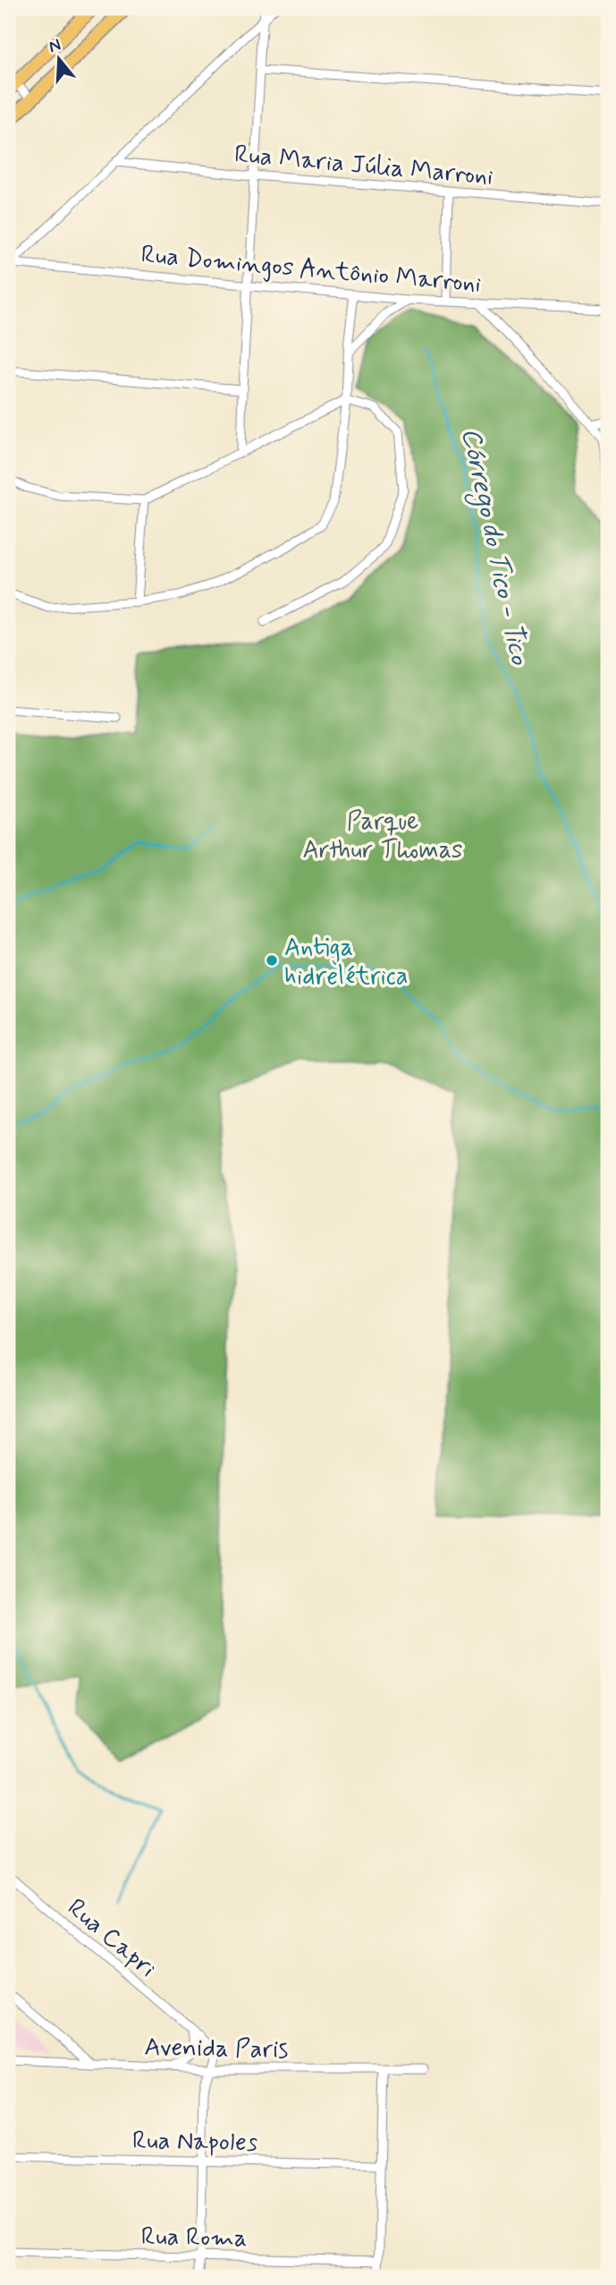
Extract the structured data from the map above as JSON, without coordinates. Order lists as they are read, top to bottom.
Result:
{
  "streets": {
    "street": [
      "Rua Maria Júlia Marroni",
      "Rua Domingos Antônio Marroni",
      "Rua Capri",
      "Avenida Paris",
      "Rua Napoles",
      "Rua Roma"
    ]
  },
  "crossings": [
    ["Rua Capri", "Avenida Paris"],
    ["Rua Capri", "Rua Napoles"],
    ["Rua Capri", "Rua Roma"]
  ],
  "water": ["Córrego do Tico - Tico"],
  "parks": ["Parque Arthur Thomas"],
  "places": ["Antiga hidrelétrica"],
  "north": "top"
}
